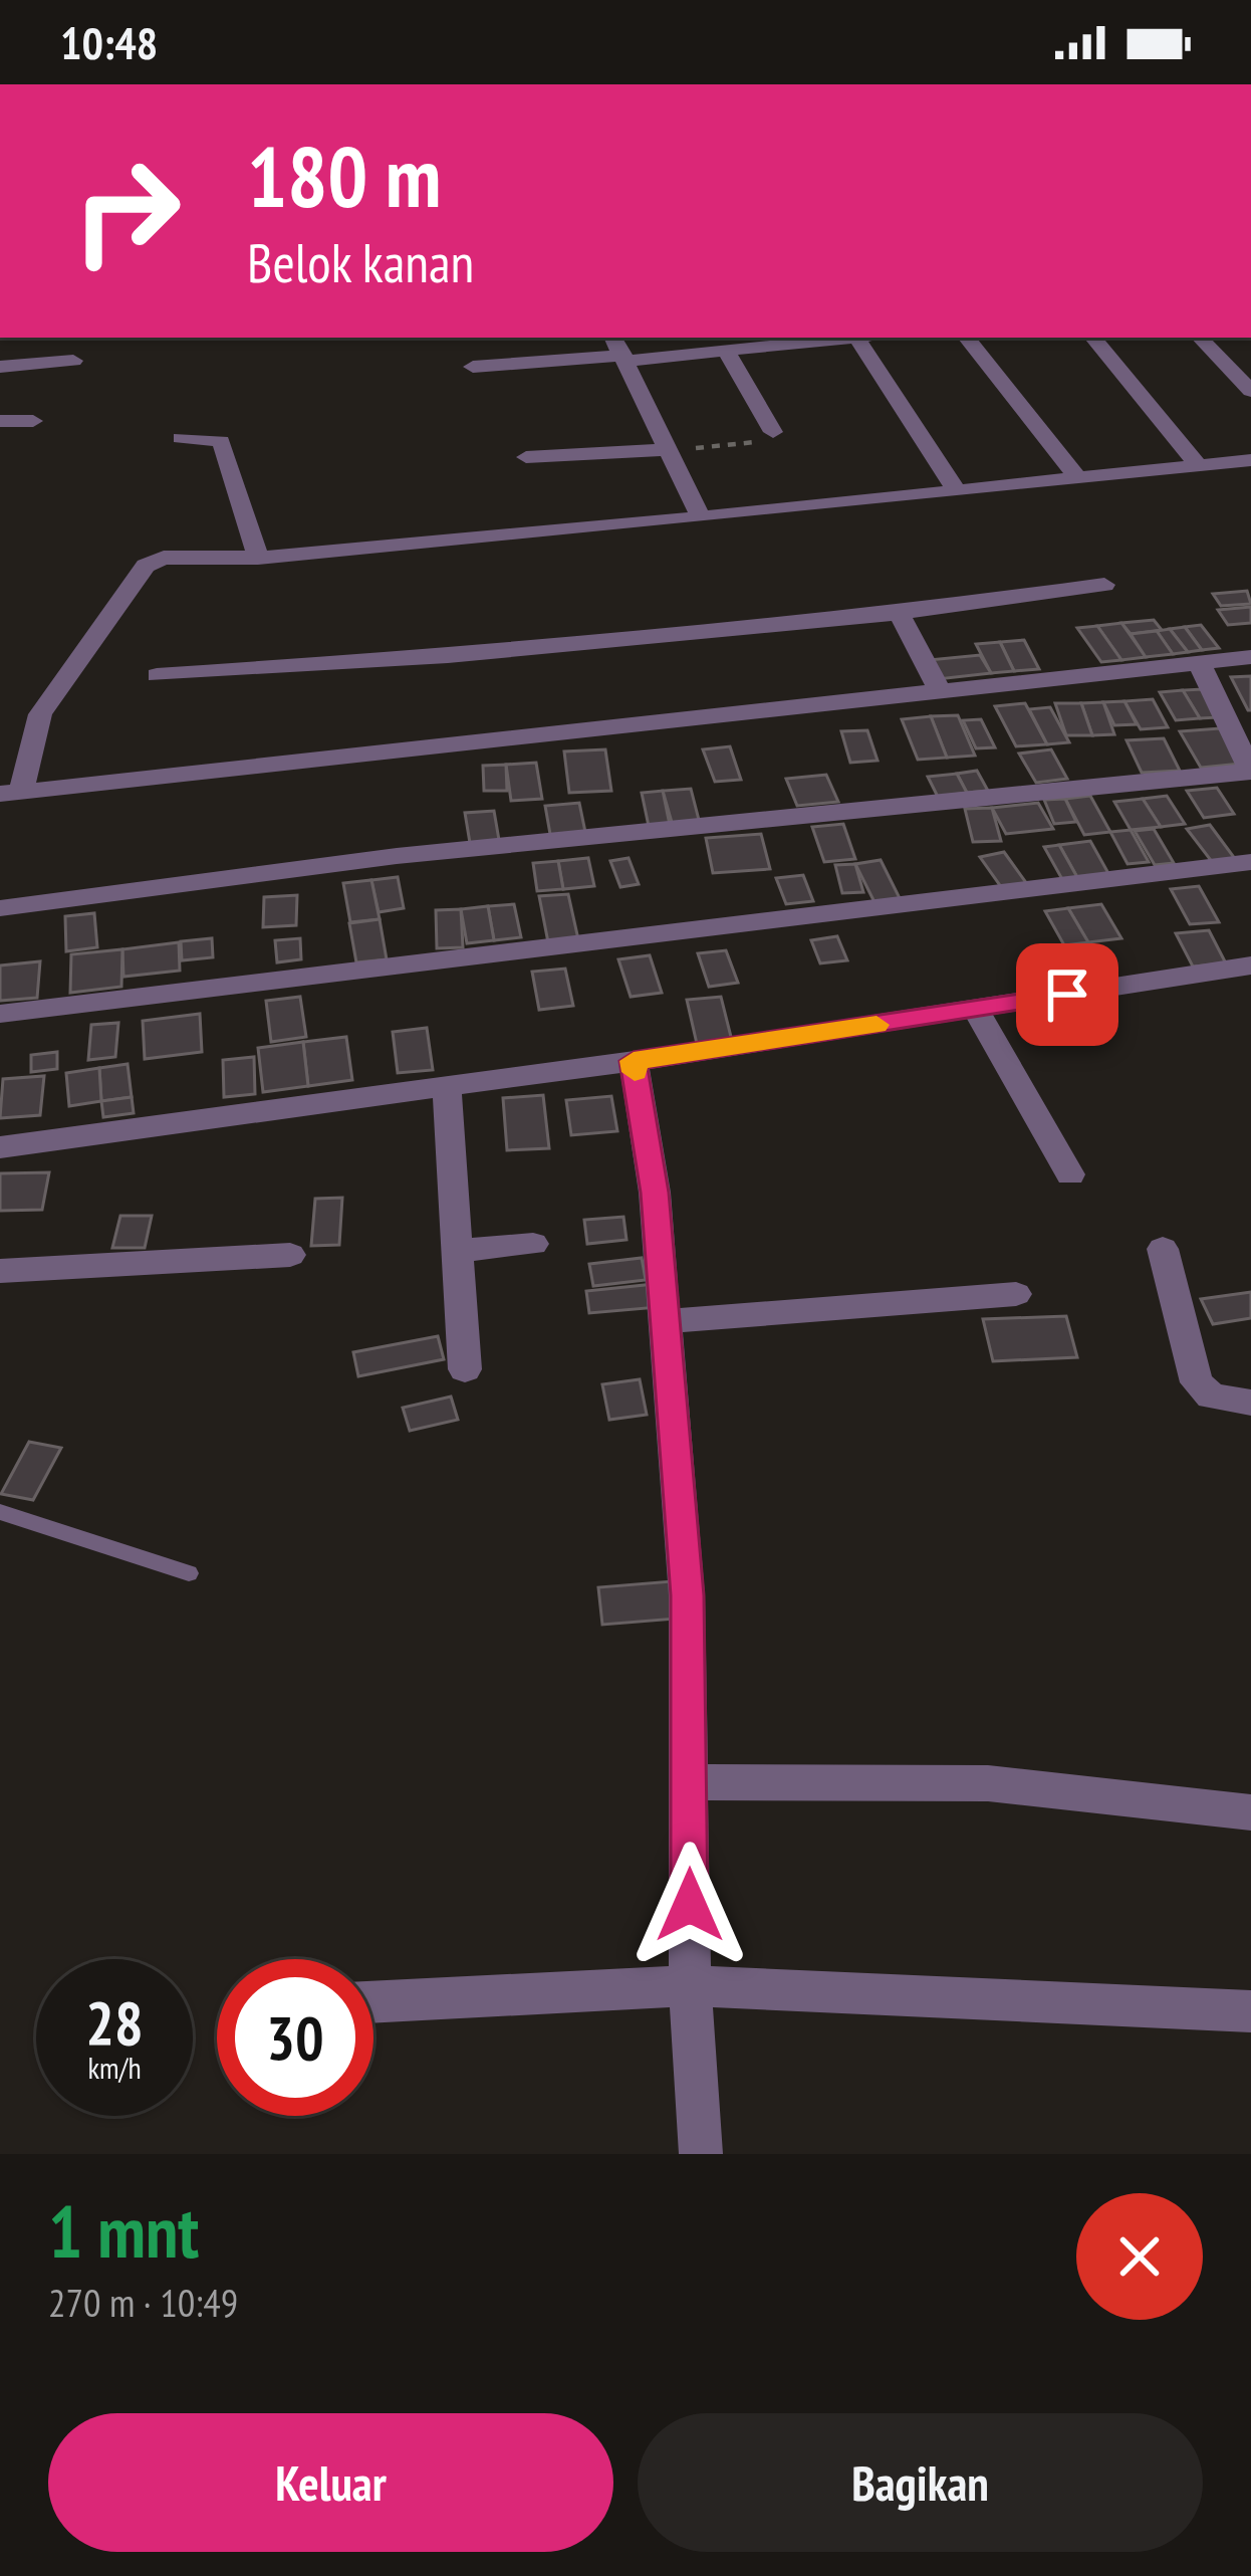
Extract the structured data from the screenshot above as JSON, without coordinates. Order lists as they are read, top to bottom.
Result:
{
  "page": {
    "status": "10:48",
    "turn": ["180 m", "Belok kanan"],
    "speed": "28 km/h",
    "limit": "30",
    "heading": ["1 mnt", "270 m · 10:49"],
    "buttons": ["Keluar", "Bagikan"]
  }
}
